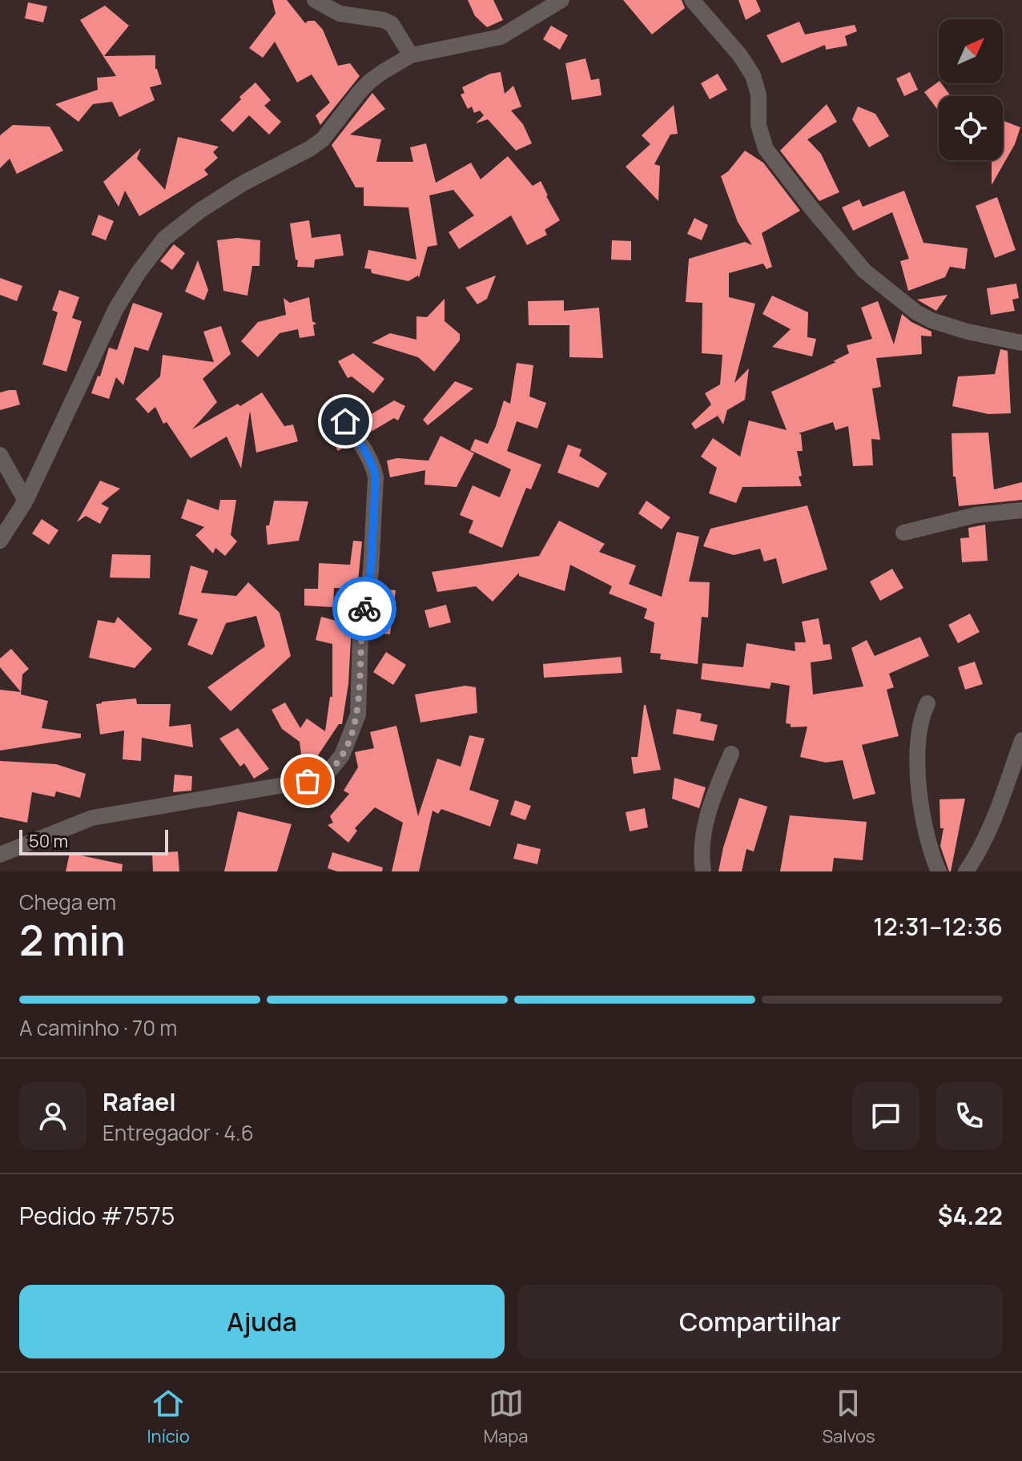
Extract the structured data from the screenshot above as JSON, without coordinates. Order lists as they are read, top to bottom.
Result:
{
  "scale_bar": "50 m",
  "north": "top right",
  "page": {
    "scale": "50 m",
    "heading": ["2 min", "Chega em", "12:31–12:36"],
    "panel": [
      "Rafael",
      "Entregador · 4.6",
      "Pedido #7575",
      "$4.22"
    ],
    "bar": "A caminho · 70 m",
    "buttons": ["Ajuda", "Compartilhar"],
    "tabs": ["Início", "Mapa", "Salvos"]
  }
}
